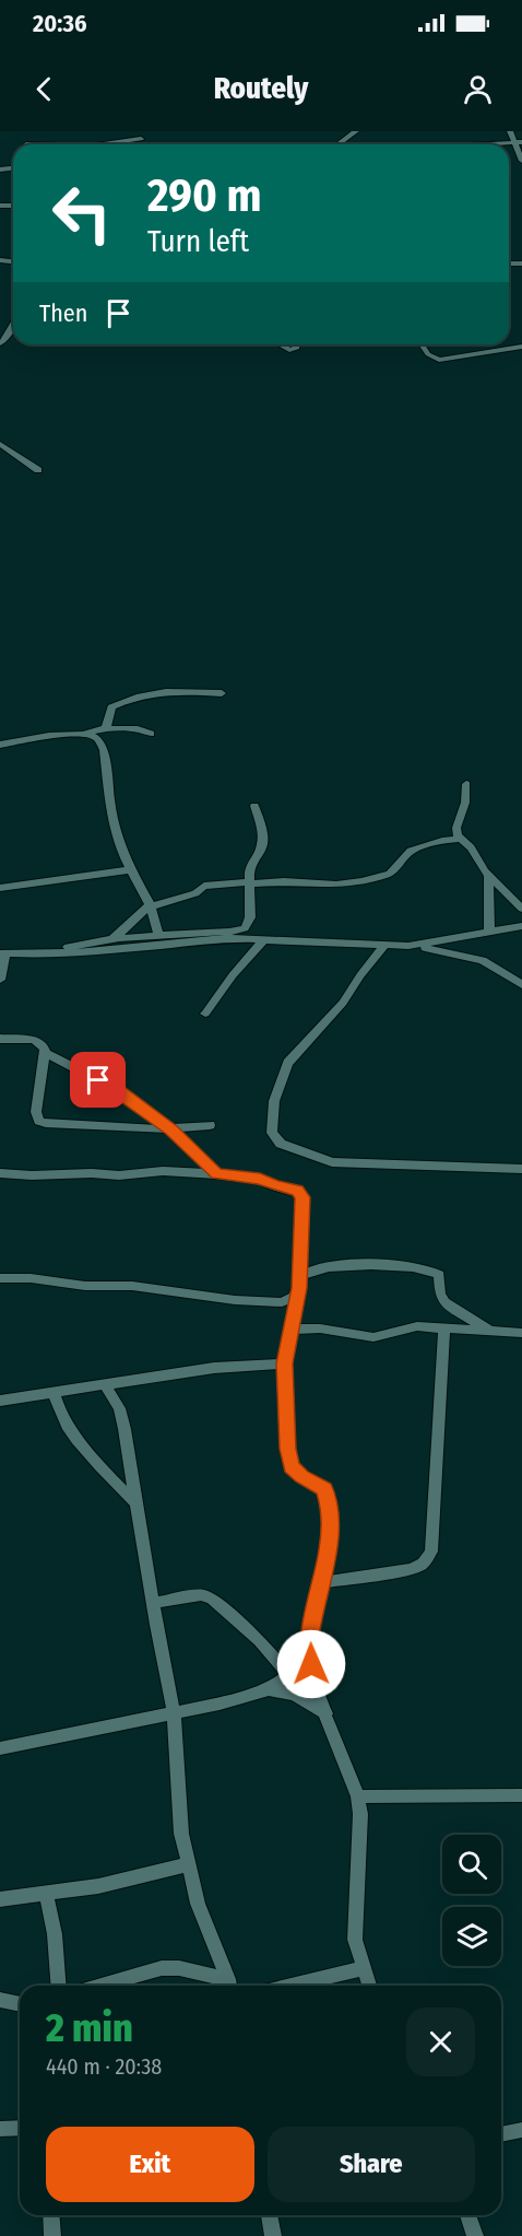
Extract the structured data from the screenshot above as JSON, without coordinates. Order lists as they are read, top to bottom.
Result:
{
  "page": {
    "status": "20:36",
    "header": "Routely",
    "turn": ["290 m", "Turn left"],
    "then": "Then",
    "heading": ["2 min", "440 m · 20:38"],
    "buttons": ["Exit", "Share"]
  }
}
